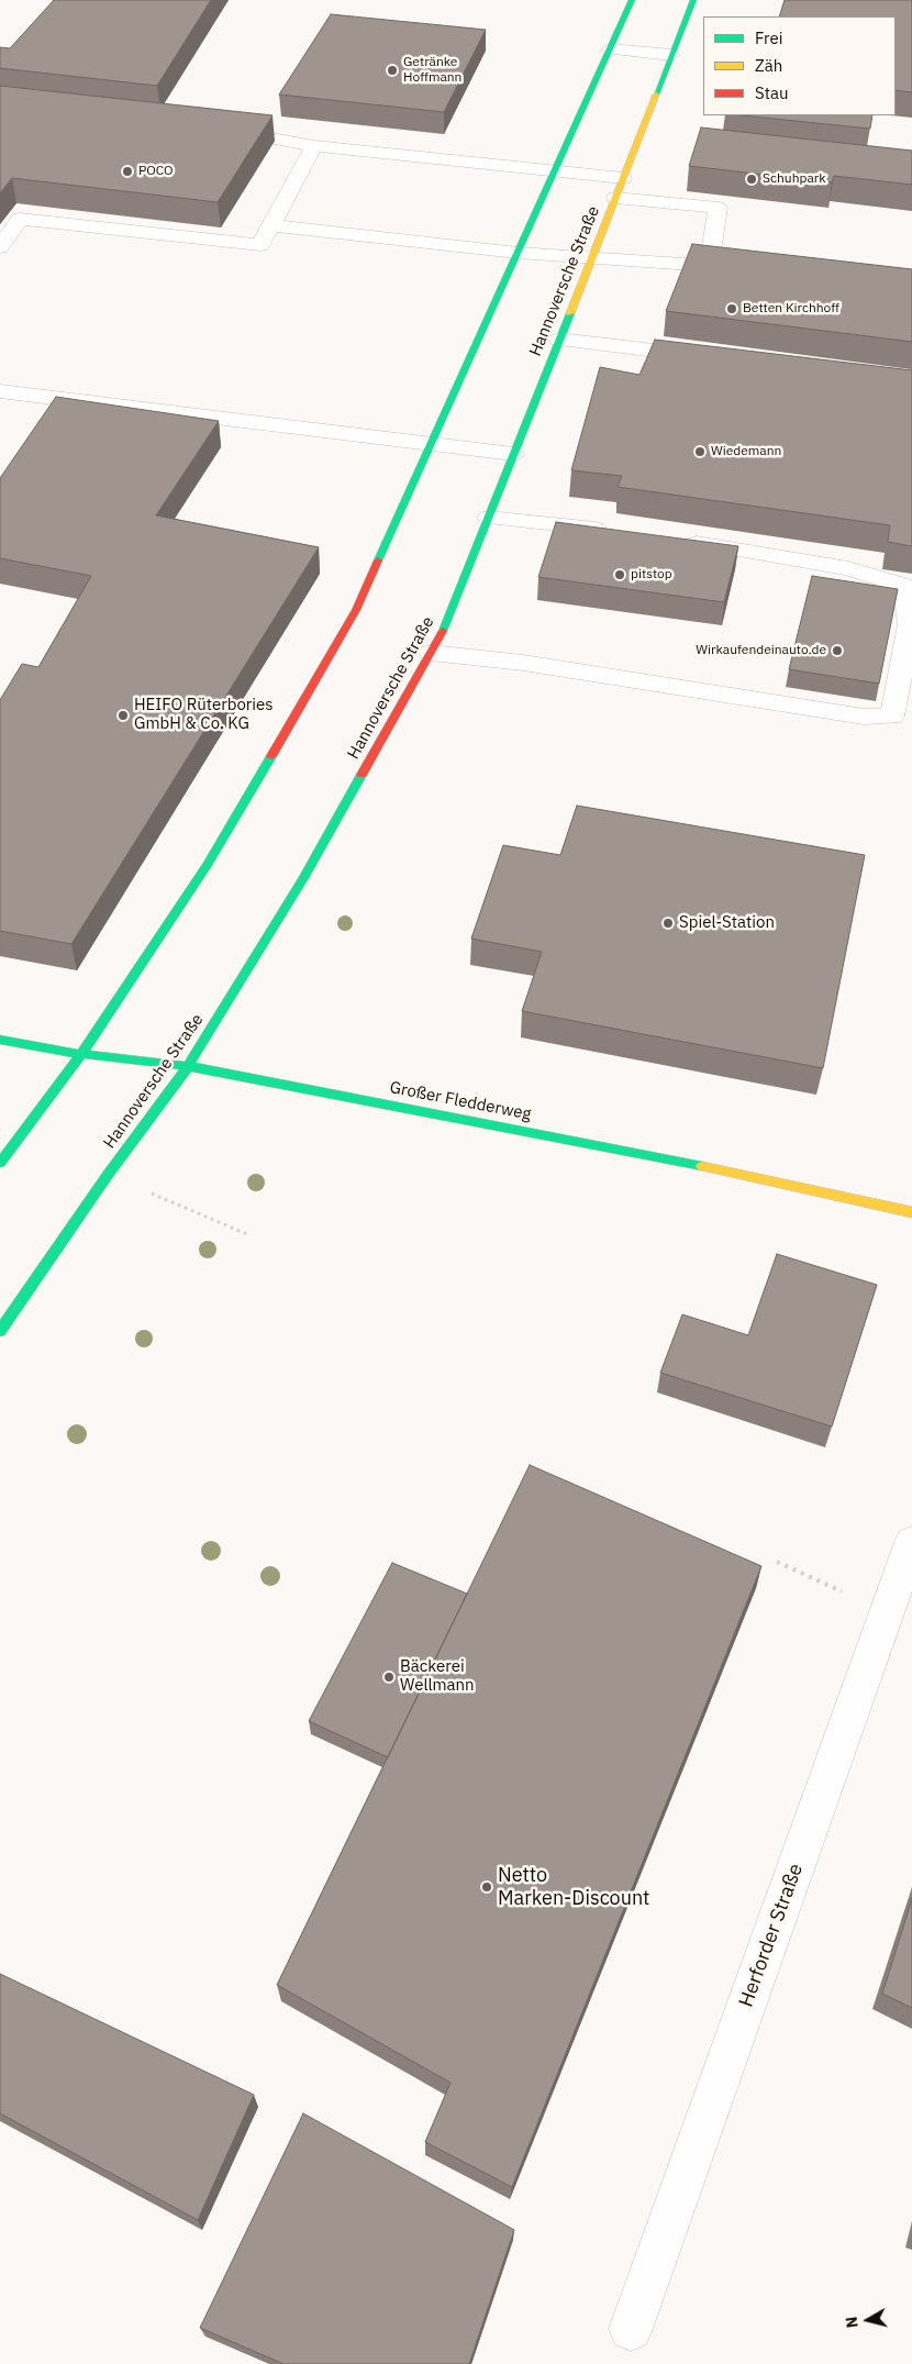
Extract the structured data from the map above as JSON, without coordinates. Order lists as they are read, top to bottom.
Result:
{
  "streets": {
    "main road": ["Hannoversche Straße", "Großer Fledderweg"],
    "street": ["Herforder Straße"]
  },
  "crossings": [
    ["Hannoversche Straße", "Großer Fledderweg"]
  ],
  "places": [
    "Getränke Hoffmann",
    "POCO",
    "Schuhpark",
    "Betten Kirchhoff",
    "Wiedemann",
    "pitstop",
    "Wirkaufendeinauto.de",
    "HEIFO Rüterbories GmbH & Co. KG",
    "Spiel-Station",
    "Bäckerei Wellmann",
    "Netto Marken-Discount"
  ],
  "legend": ["Frei", "Zäh", "Stau"],
  "north": "left"
}
